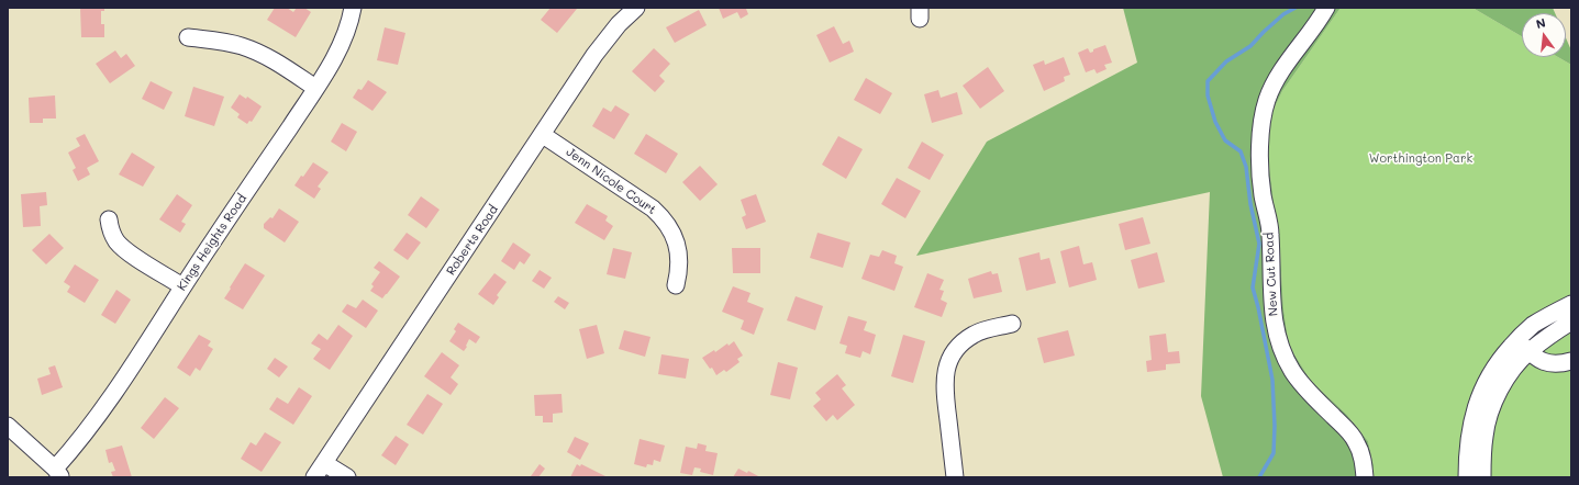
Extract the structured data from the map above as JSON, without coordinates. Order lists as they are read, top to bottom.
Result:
{
  "streets": {
    "street": [
      "Jenn Nicole Court",
      "Roberts Road",
      "Kings Heights Road",
      "New Cut Road"
    ]
  },
  "crossings": [
    ["Jenn Nicole Court", "Roberts Road"]
  ],
  "parks": ["Worthington Park"],
  "north": "top"
}
